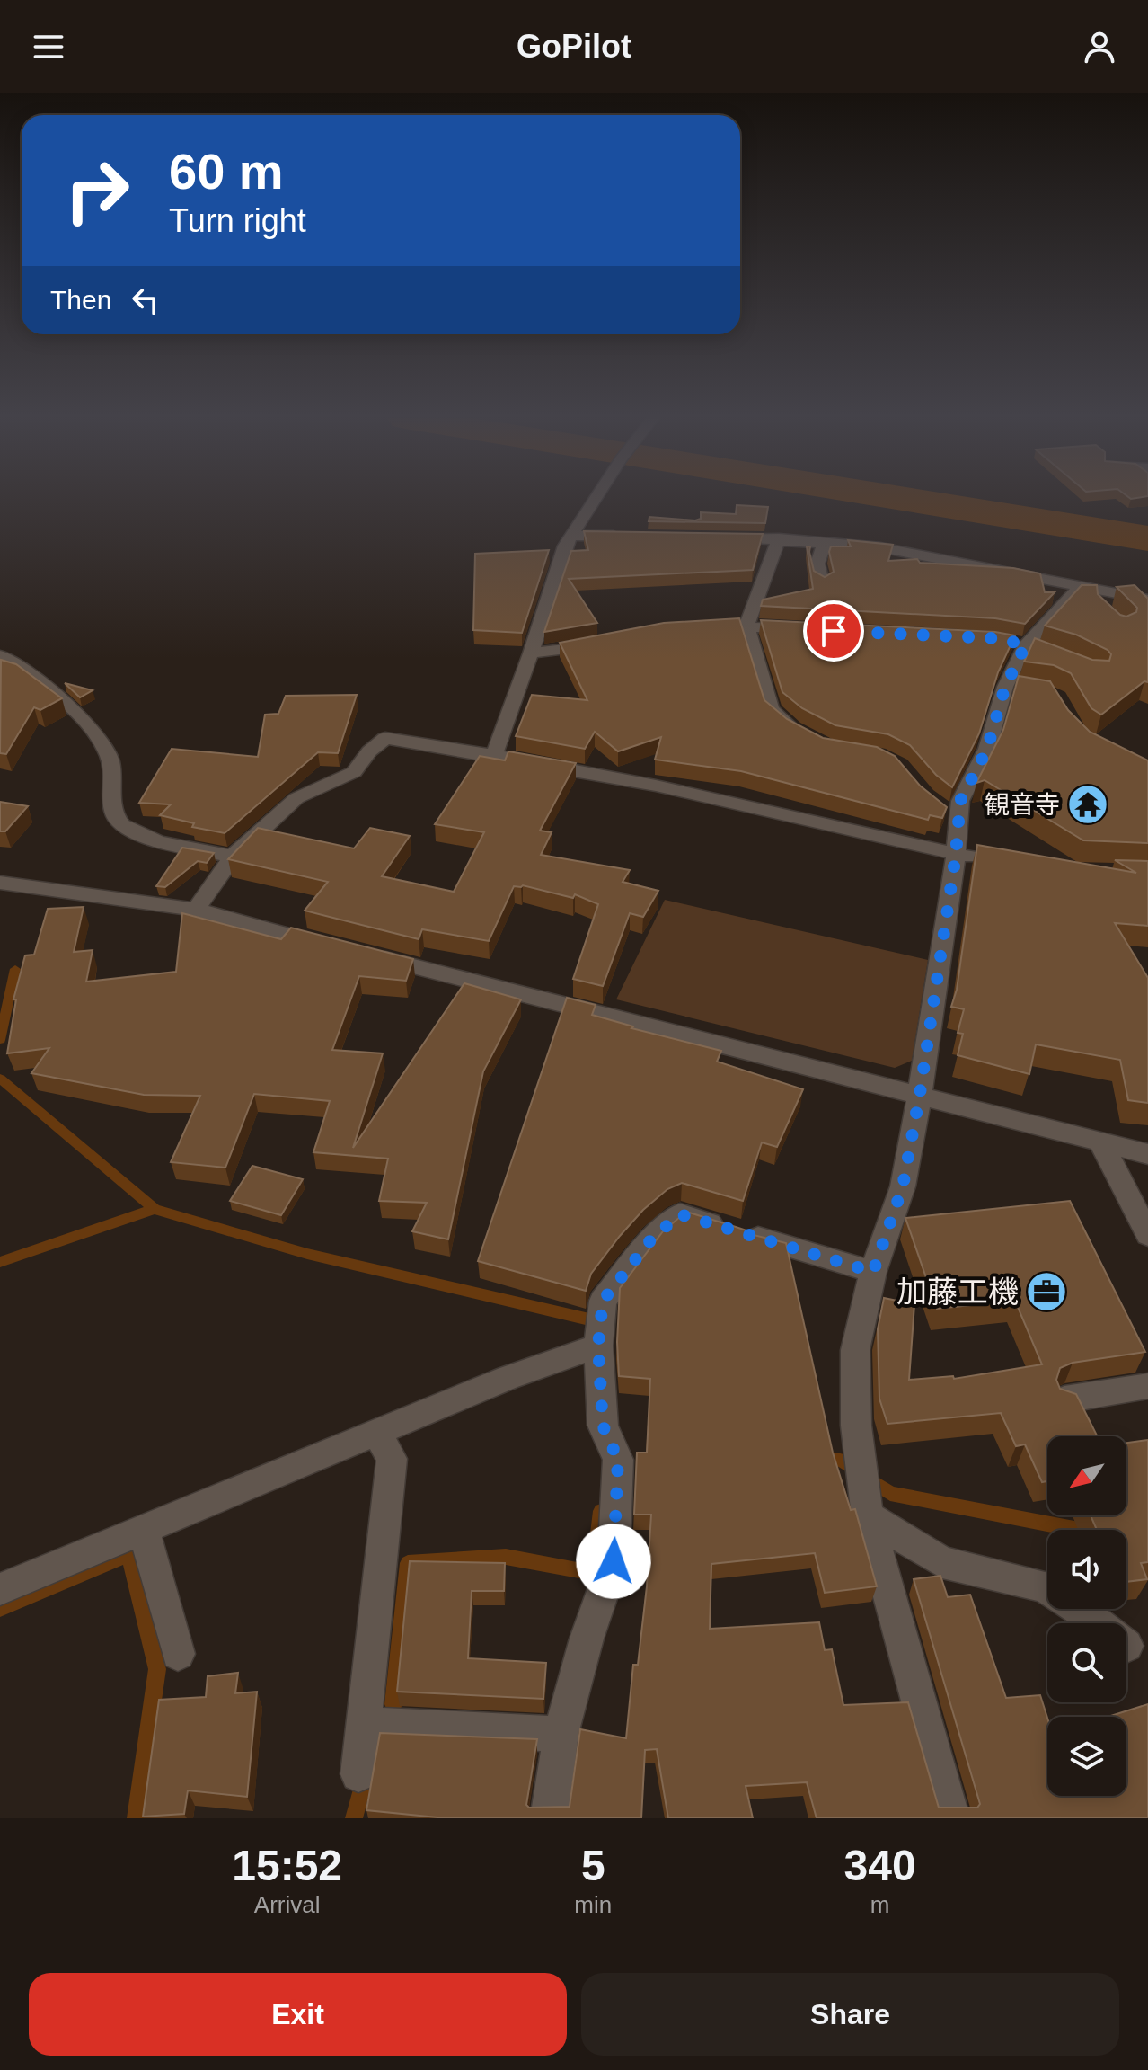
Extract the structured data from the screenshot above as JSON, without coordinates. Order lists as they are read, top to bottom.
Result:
{
  "places": {
    "temple": ["観音寺"],
    "office": ["加藤工機"]
  },
  "north": "bottom left",
  "page": {
    "header": "GoPilot",
    "turn": ["60 m", "Turn right"],
    "then": "Then",
    "eta": [
      "15:52",
      "Arrival",
      "5",
      "min",
      "340",
      "m"
    ],
    "buttons": ["Exit", "Share"]
  }
}
